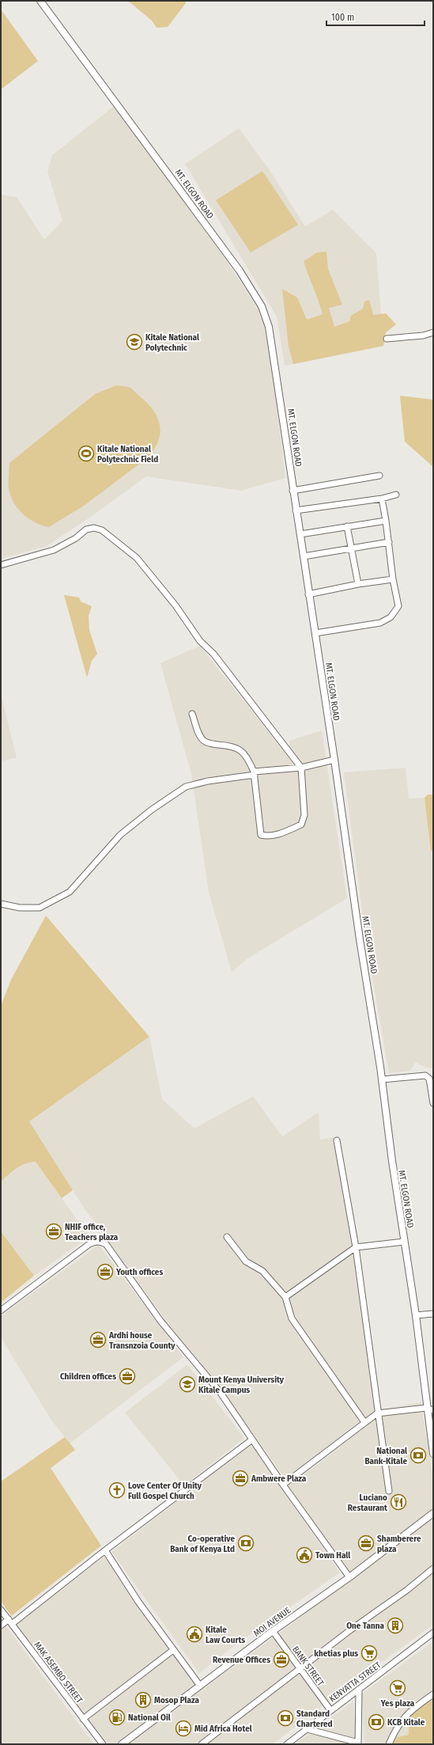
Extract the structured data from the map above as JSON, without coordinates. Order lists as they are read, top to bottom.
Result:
{
  "streets": {
    "street": [
      "MT. ELGON ROAD",
      "MOI AVENUE",
      "BANK STREET",
      "MAK ASEMBO STREET",
      "KENYATTA STREET"
    ]
  },
  "crossings": [
    ["MOI AVENUE", "BANK STREET"],
    ["BANK STREET", "KENYATTA STREET"]
  ],
  "places": {
    "school or university": ["Kitale National Polytechnic", "Mount Kenya University Kitale Campus"],
    "sports": ["Kitale National Polytechnic Field"],
    "office": [
      "NHIF office, Teachers plaza",
      "Youth offices",
      "Ardhi house Transnzoia County",
      "Children offices",
      "Ambwere Plaza",
      "Shamberere plaza",
      "Revenue Offices"
    ],
    "bank": [
      "National Bank-Kitale",
      "Co-operative Bank of Kenya Ltd",
      "Standard Chartered",
      "KCB Kitale"
    ],
    "church": ["Love Center Of Unity Full Gospel Church"],
    "restaurant": ["Luciano Restaurant"],
    "public building": ["Town Hall", "Kitale Law Courts"],
    "building": ["One Tanna", "Mosop Plaza"],
    "supermarket": ["khetias plus", "Yes plaza"],
    "fuel station": ["National Oil"],
    "hotel": ["Mid Africa Hotel"]
  },
  "scale_bar": "100 m"
}
